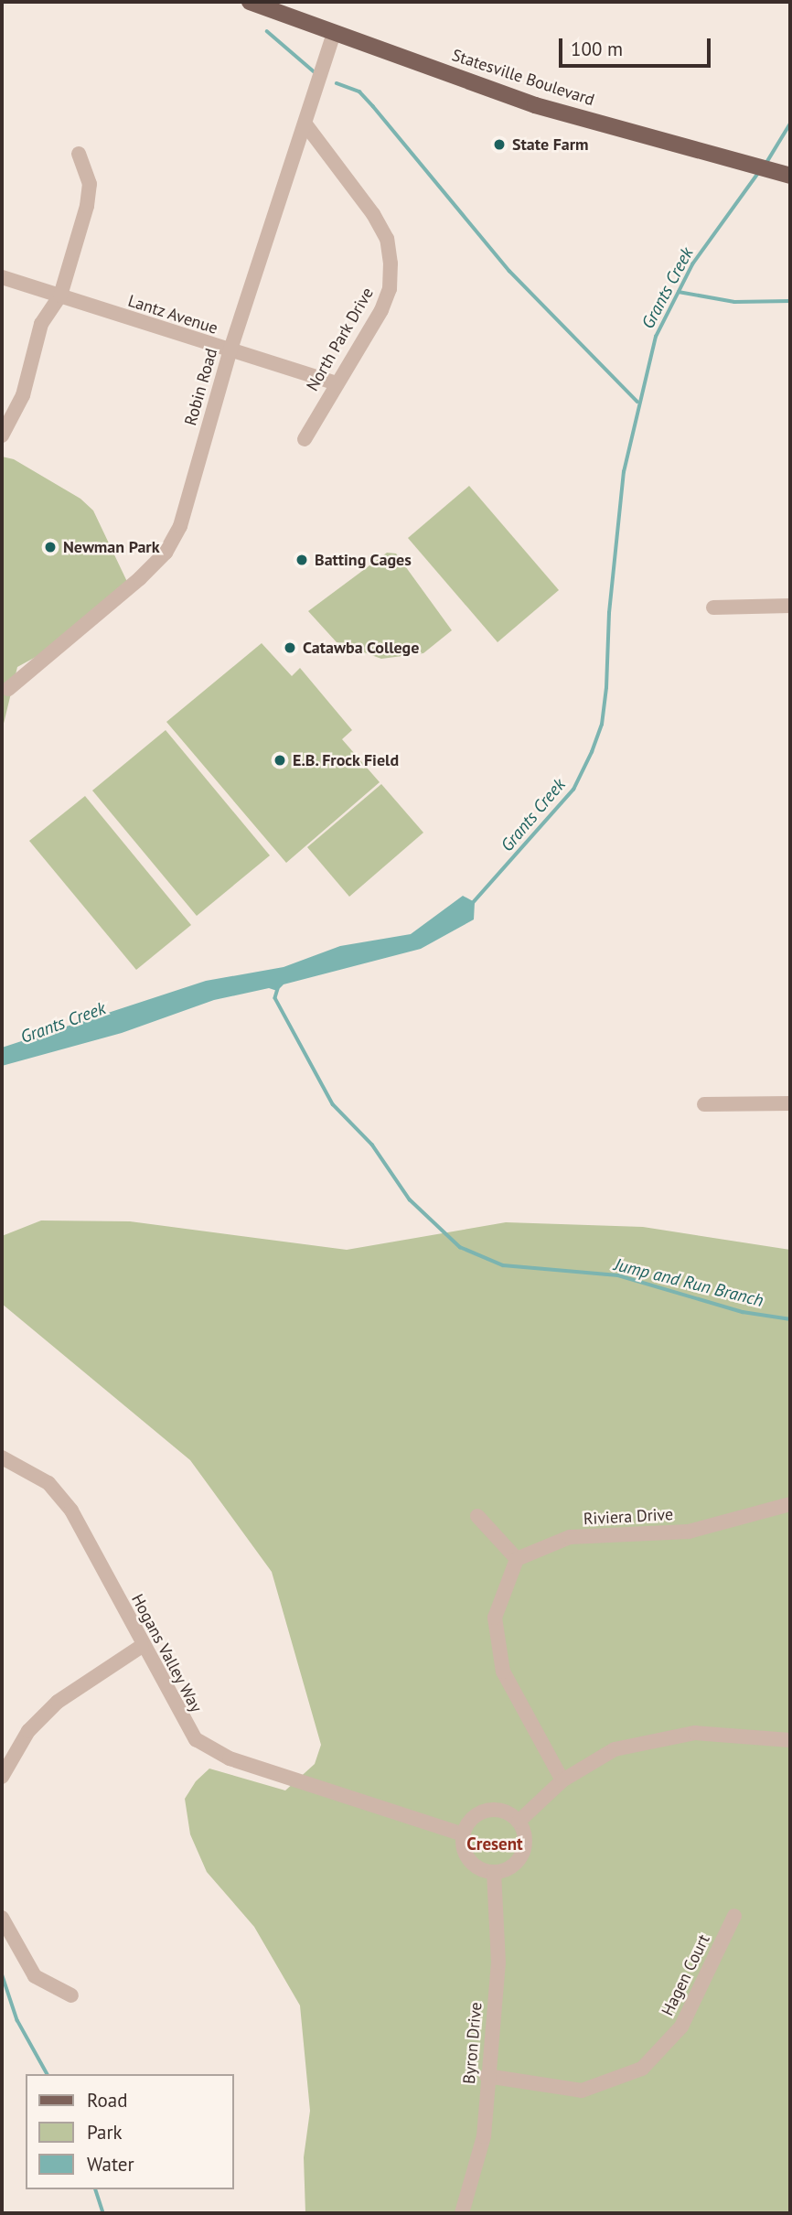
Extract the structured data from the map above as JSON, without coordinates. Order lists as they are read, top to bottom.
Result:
{
  "streets": {
    "main road": ["Statesville Boulevard"],
    "street": [
      "Lantz Avenue",
      "North Park Drive",
      "Robin Road",
      "Riviera Drive",
      "Hogans Valley Way",
      "Hagen Court",
      "Byron Drive"
    ]
  },
  "crossings": [
    ["Statesville Boulevard", "Robin Road"],
    ["Lantz Avenue", "North Park Drive"],
    ["Lantz Avenue", "Robin Road"],
    ["North Park Drive", "Robin Road"],
    ["Hogans Valley Way", "Byron Drive"],
    ["Hagen Court", "Byron Drive"]
  ],
  "districts": ["Cresent"],
  "water": ["Grants Creek", "Jump and Run Branch"],
  "places": [
    "State Farm",
    "Newman Park",
    "Batting Cages",
    "Catawba College",
    "E.B. Frock Field"
  ],
  "legend": ["Road", "Park", "Water"],
  "scale_bar": "100 m"
}
